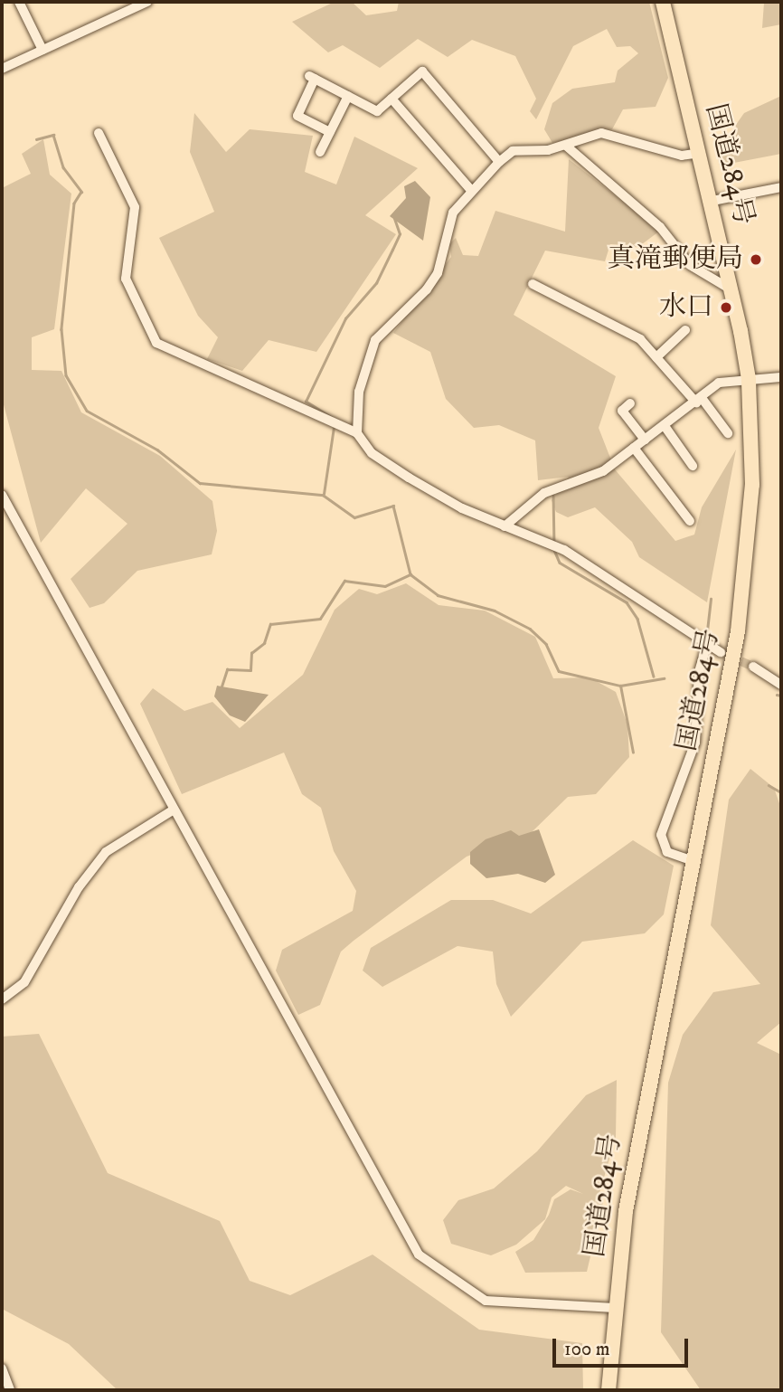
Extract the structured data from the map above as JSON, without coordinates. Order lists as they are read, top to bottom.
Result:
{
  "streets": {
    "highway": ["国道284号"]
  },
  "places": ["真滝郵便局", "水口"],
  "scale_bar": "100 m"
}
